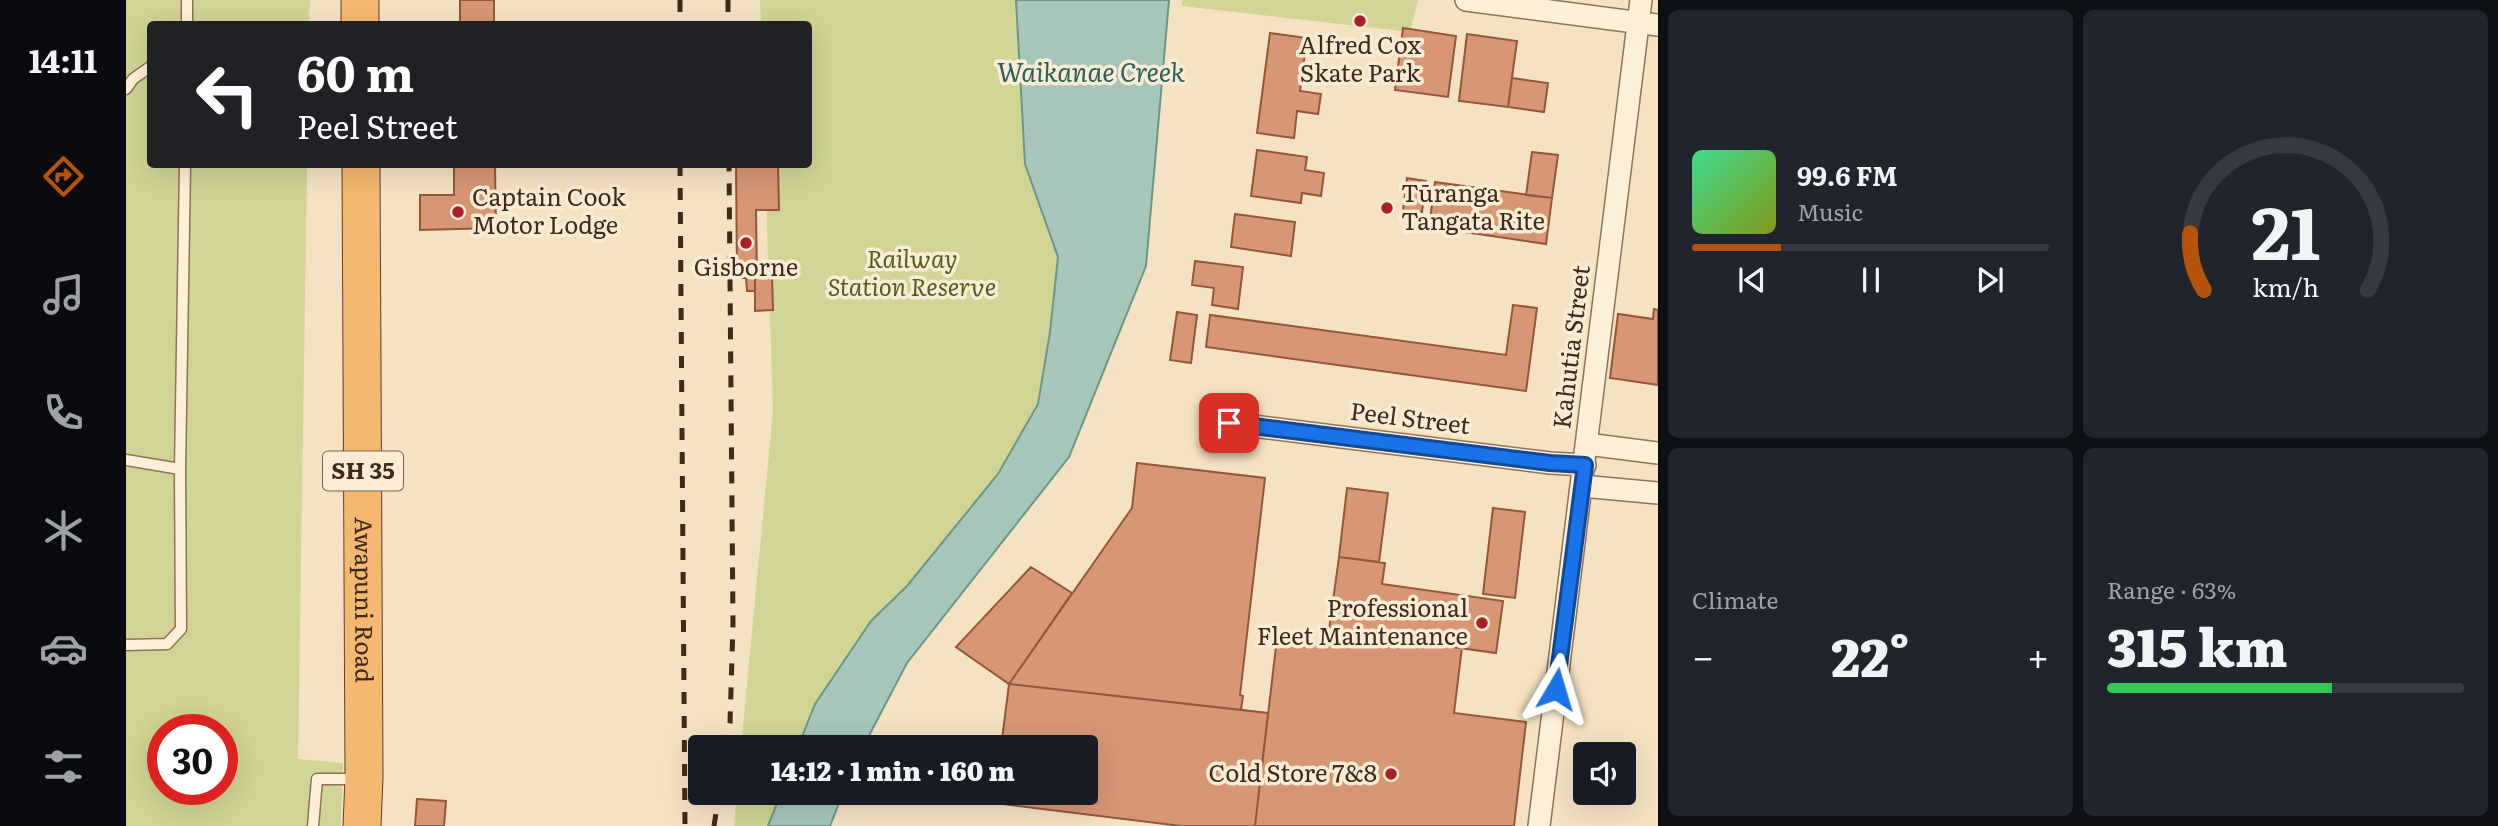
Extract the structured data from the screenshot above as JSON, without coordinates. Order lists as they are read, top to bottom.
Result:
{
  "streets": {
    "highway": ["SH 35", "Awapuni Road"],
    "street": ["Kahutia Street", "Peel Street"]
  },
  "crossings": [
    ["Kahutia Street", "Peel Street"]
  ],
  "water": ["Waikanae Creek"],
  "parks": ["Railway Station Reserve"],
  "places": [
    "Alfred Cox Skate Park",
    "Tūranga Tangata Rite",
    "Captain Cook Motor Lodge",
    "Gisborne",
    "Professional Fleet Maintenance",
    "Cold Store 7&8"
  ],
  "page": {
    "tabs": "14:11",
    "turn": ["60 m", "Peel Street"],
    "song": ["99.6 FM", "Music"],
    "tile": [
      "Climate",
      ["Range · 63%", "315 km"]
    ],
    "heat": ["−", "22°", "+"],
    "limit": "30",
    "trip": "14:12 · 1 min · 160 m",
    "gauge": ["21", "km/h"]
  }
}
